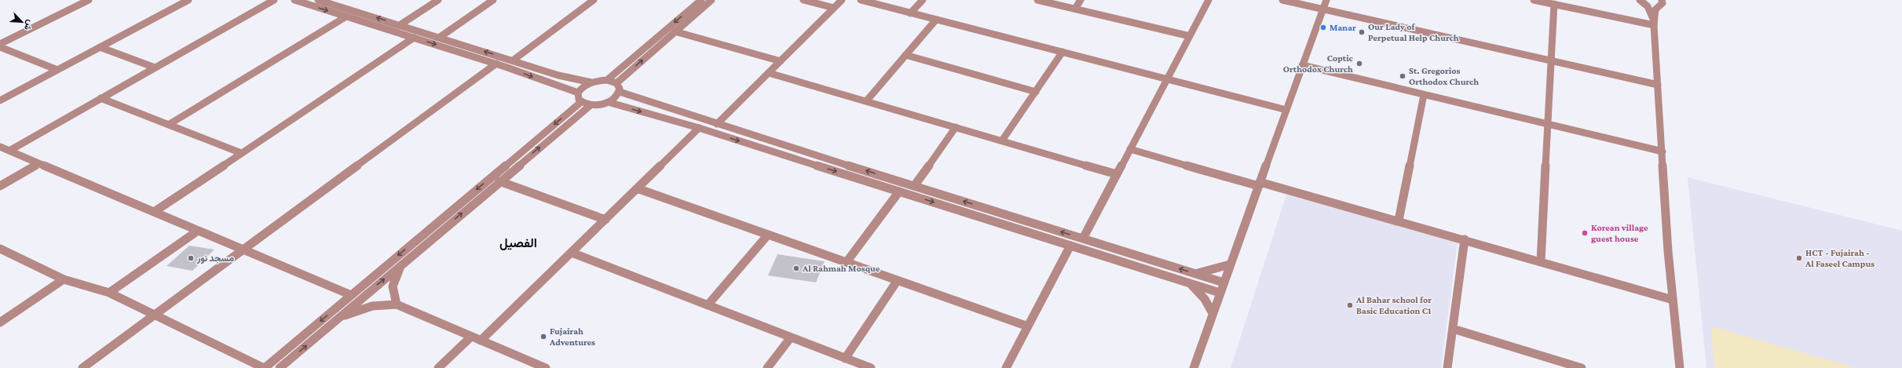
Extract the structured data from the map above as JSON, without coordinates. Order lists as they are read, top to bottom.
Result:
{
  "districts": ["الفصيل"],
  "places": [
    "Manar",
    "Our Lady of Perpetual Help Church",
    "Coptic Orthodox Church",
    "St. Gregorios Orthodox Church",
    "Korean village guest house",
    "مسجد نور",
    "HCT - Fujairah - Al Faseel Campus",
    "Al Rahmah Mosque",
    "Al Bahar school for Basic Education C1",
    "Fujairah Adventures"
  ],
  "north": "bottom right"
}
